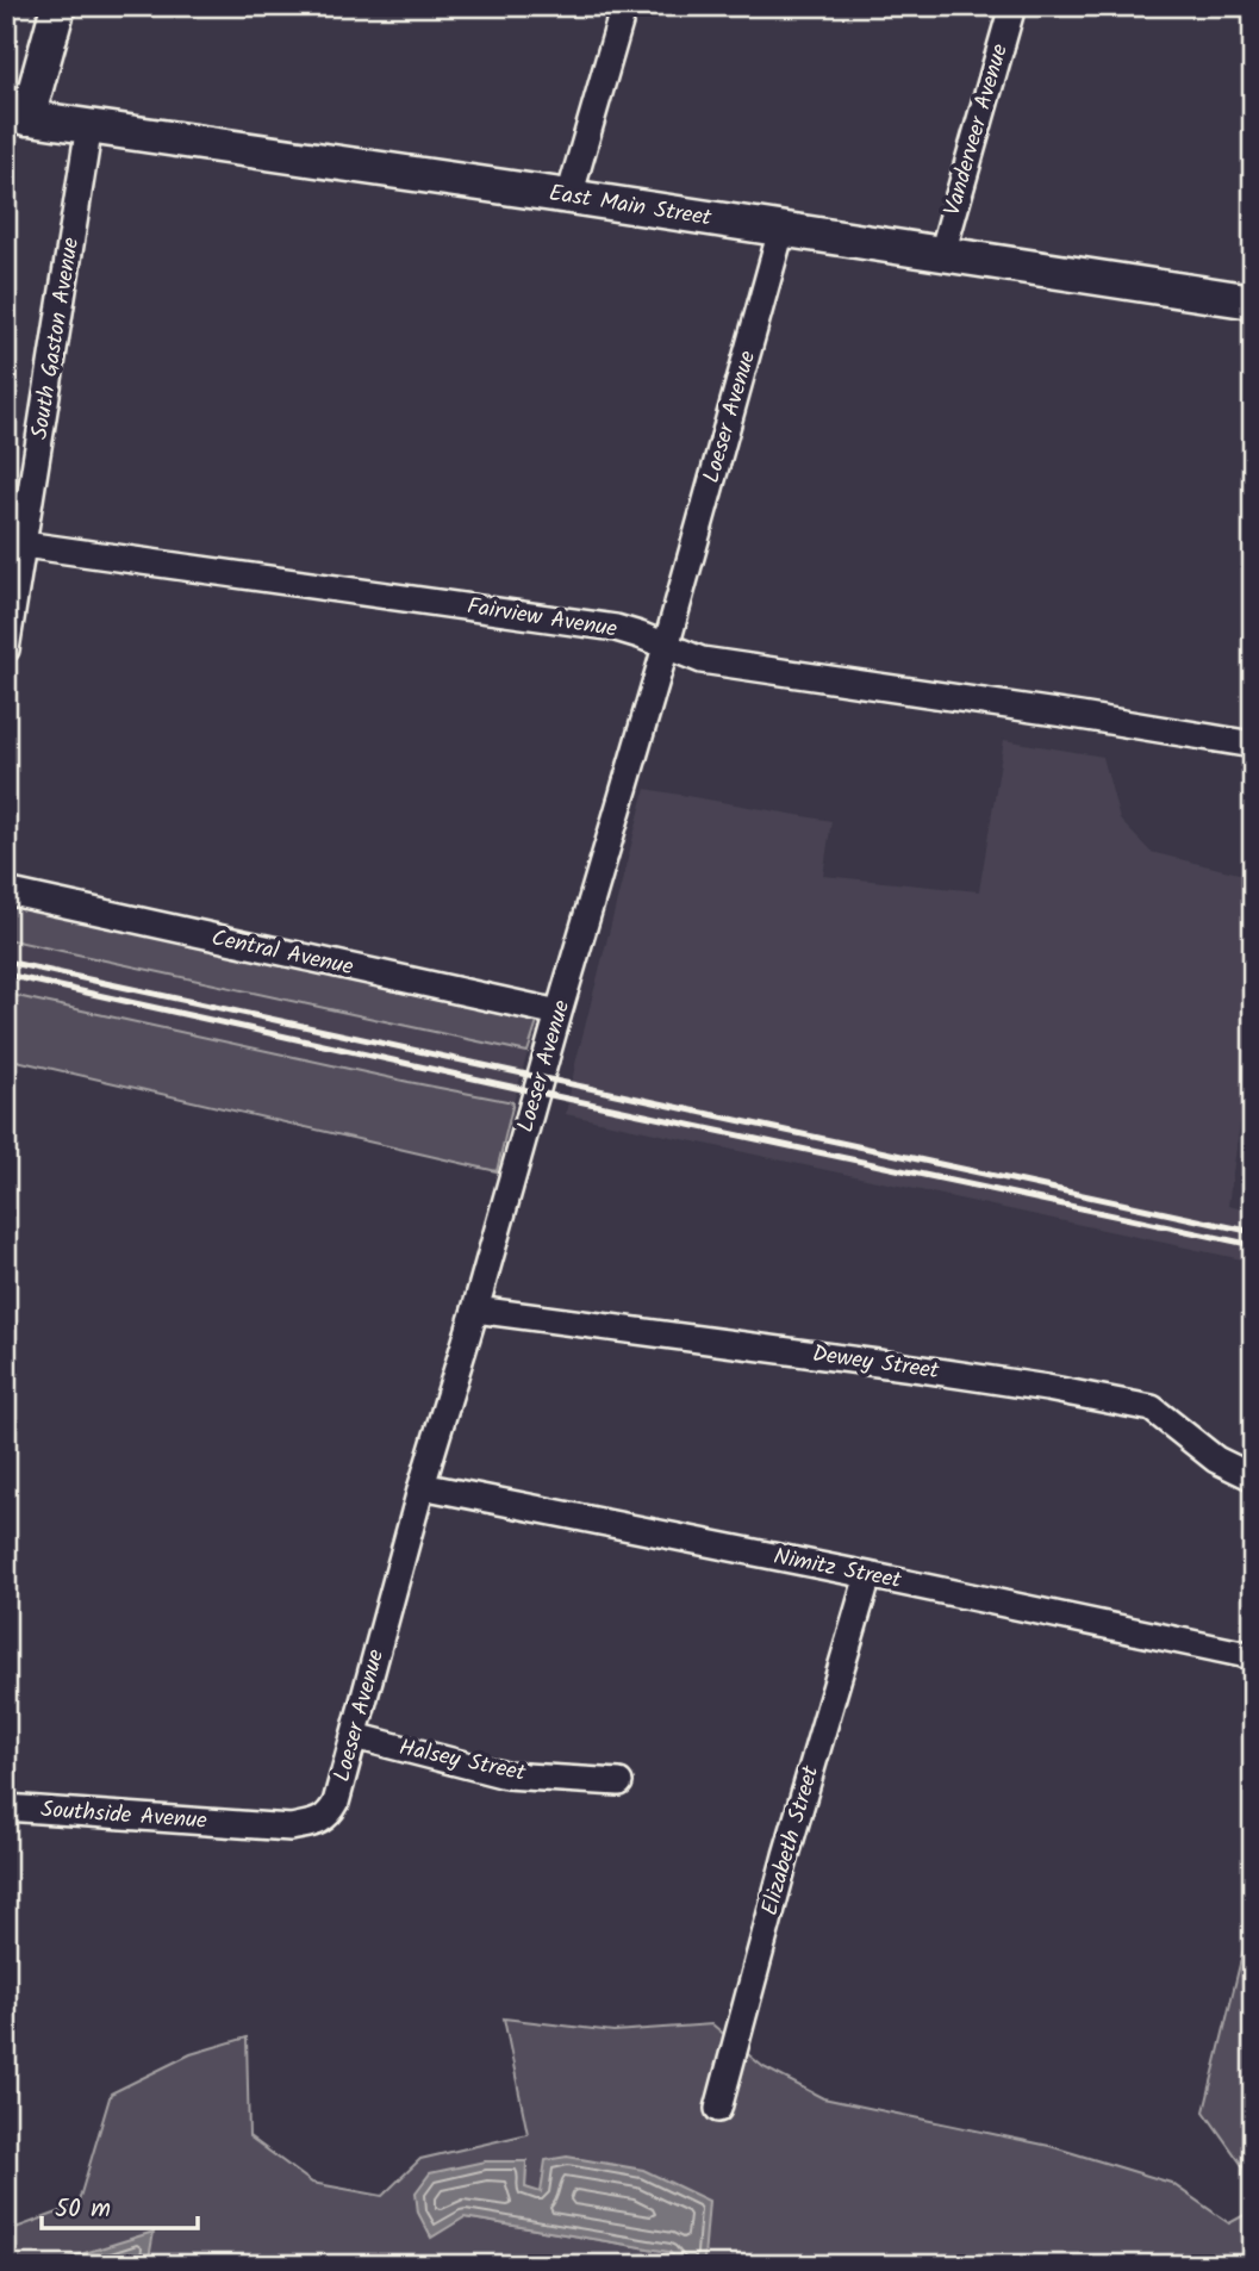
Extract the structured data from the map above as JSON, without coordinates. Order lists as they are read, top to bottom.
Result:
{
  "streets": {
    "street": [
      "Vanderveer Avenue",
      "East Main Street",
      "South Gaston Avenue",
      "Loeser Avenue",
      "Fairview Avenue",
      "Central Avenue",
      "Dewey Street",
      "Nimitz Street",
      "Halsey Street",
      "Southside Avenue",
      "Elizabeth Street"
    ]
  },
  "crossings": [
    ["Vanderveer Avenue", "East Main Street"],
    ["East Main Street", "South Gaston Avenue"],
    ["East Main Street", "Loeser Avenue"],
    ["South Gaston Avenue", "Fairview Avenue"],
    ["Loeser Avenue", "Fairview Avenue"],
    ["Loeser Avenue", "Central Avenue"],
    ["Loeser Avenue", "Dewey Street"],
    ["Loeser Avenue", "Nimitz Street"],
    ["Loeser Avenue", "Halsey Street"],
    ["Loeser Avenue", "Southside Avenue"],
    ["Nimitz Street", "Elizabeth Street"]
  ],
  "scale_bar": "50 m"
}
